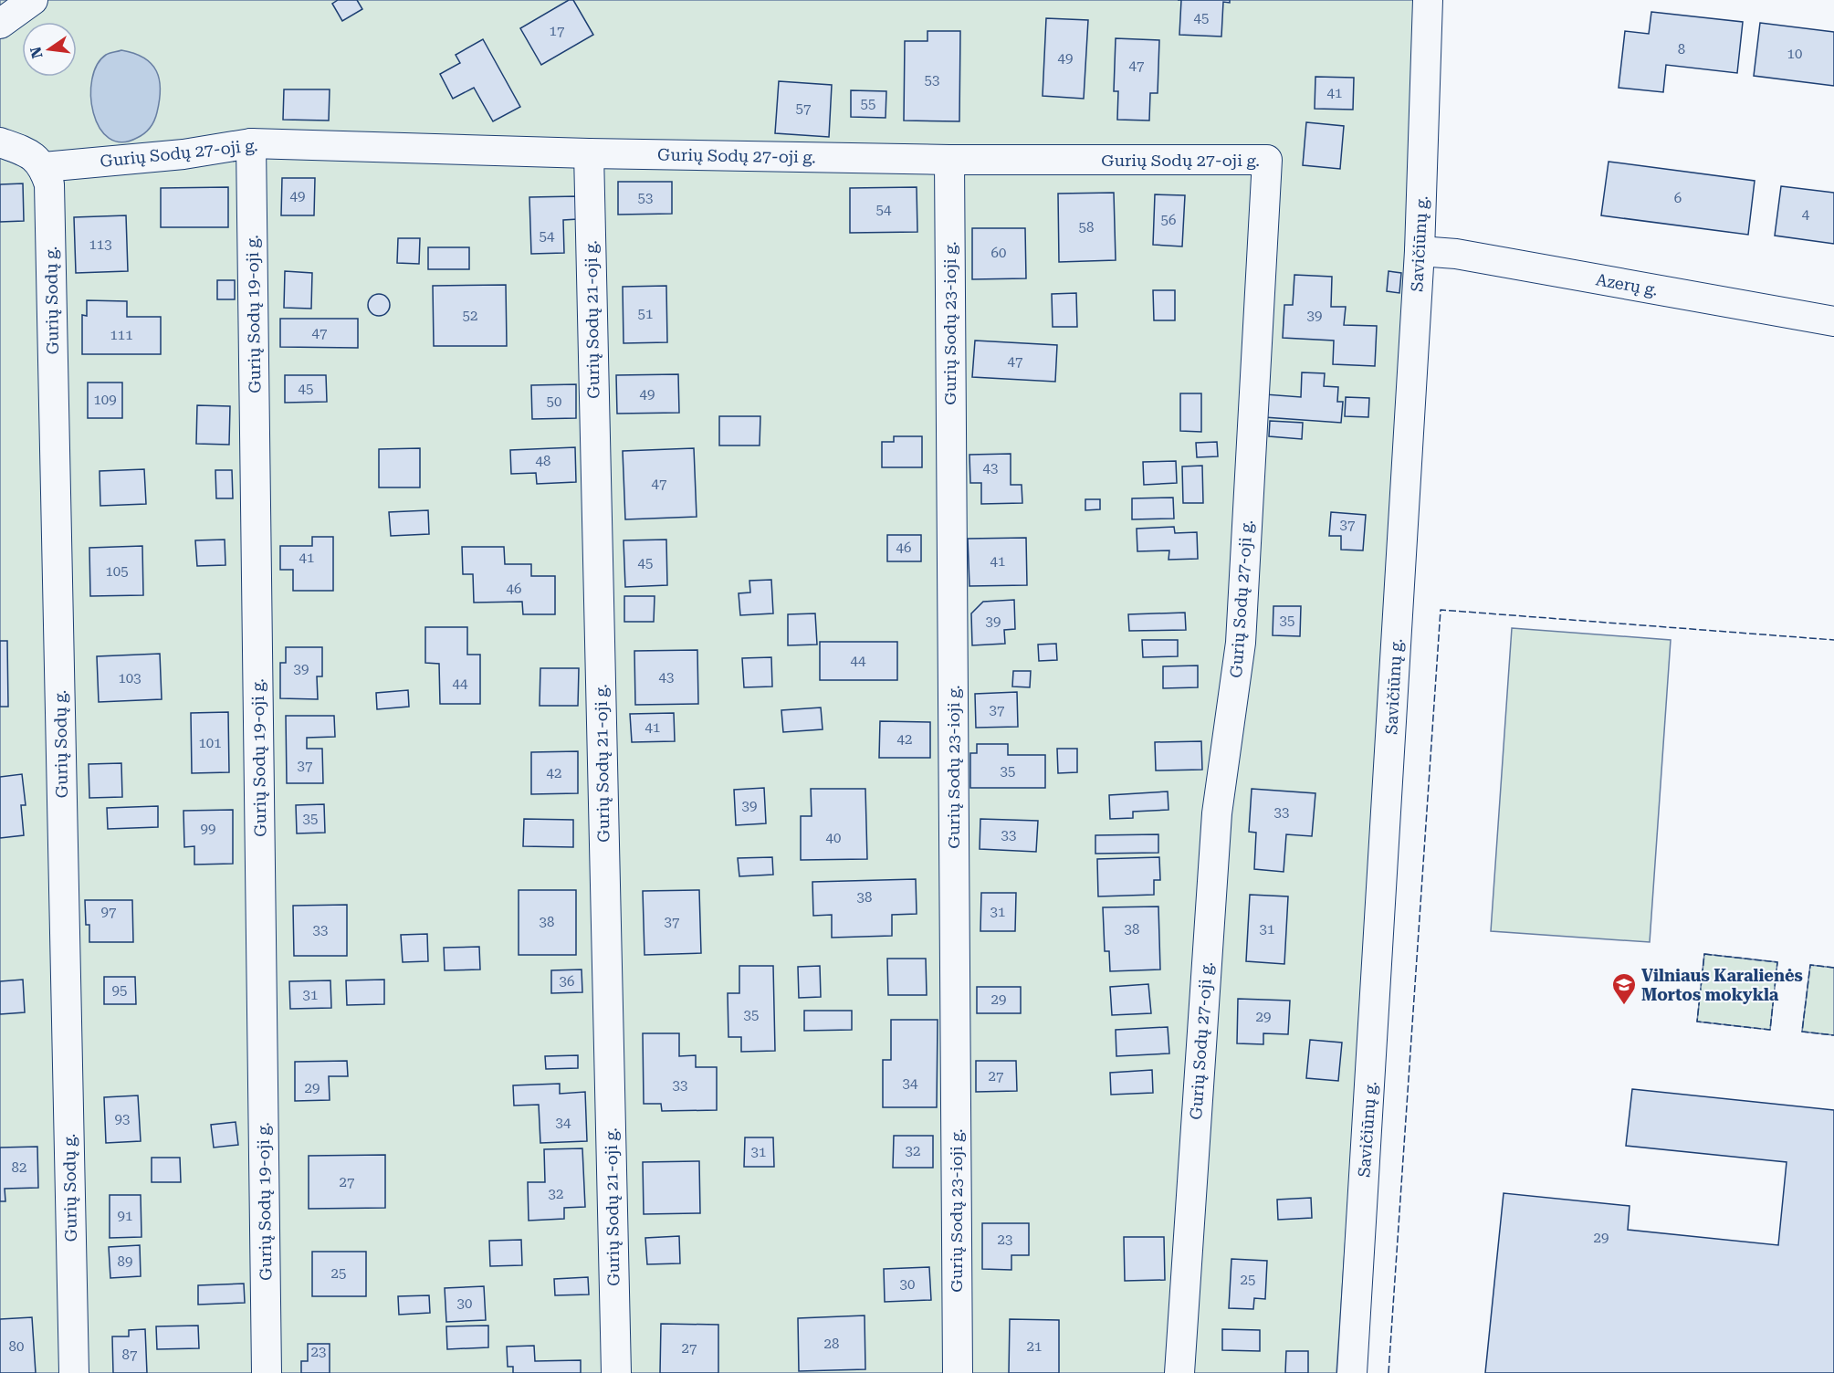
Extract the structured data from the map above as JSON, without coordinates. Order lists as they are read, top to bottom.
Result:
{
  "streets": {
    "street": [
      "Gurių Sodų 27-oji g.",
      "Savičiūnų g.",
      "Azerų g.",
      "Gurių Sodų g.",
      "Gurių Sodų 19-oji g.",
      "Gurių Sodų 21-oji g.",
      "Gurių Sodų 23-ioji g."
    ]
  },
  "crossings": [
    ["Gurių Sodų 27-oji g.", "Gurių Sodų g."],
    ["Gurių Sodų 27-oji g.", "Gurių Sodų 19-oji g."],
    ["Gurių Sodų 27-oji g.", "Gurių Sodų 21-oji g."],
    ["Gurių Sodų 27-oji g.", "Gurių Sodų 23-ioji g."],
    ["Savičiūnų g.", "Azerų g."]
  ],
  "places": {
    "school or university": ["Vilniaus Karalienės Mortos mokykla"]
  },
  "house_numbers": [
    "45",
    "17",
    "8",
    "10",
    "49",
    "47",
    "53",
    "41",
    "55",
    "57",
    "49",
    "53",
    "6",
    "54",
    "4",
    "56",
    "58",
    "54",
    "113",
    "60",
    "51",
    "52",
    "39",
    "47",
    "111",
    "47",
    "45",
    "49",
    "109",
    "50",
    "48",
    "43",
    "47",
    "37",
    "46",
    "41",
    "41",
    "45",
    "105",
    "46",
    "35",
    "39",
    "44",
    "39",
    "43",
    "103",
    "44",
    "37",
    "41",
    "42",
    "101",
    "37",
    "35",
    "42",
    "39",
    "33",
    "35",
    "99",
    "33",
    "40",
    "38",
    "97",
    "31",
    "38",
    "37",
    "38",
    "31",
    "33",
    "36",
    "95",
    "31",
    "29",
    "35",
    "29",
    "27",
    "34",
    "33",
    "29",
    "93",
    "34",
    "32",
    "31",
    "82",
    "27",
    "32",
    "91",
    "29",
    "23",
    "89",
    "25",
    "25",
    "30",
    "30",
    "28",
    "80",
    "21",
    "27",
    "23",
    "87"
  ],
  "north": "left"
}
